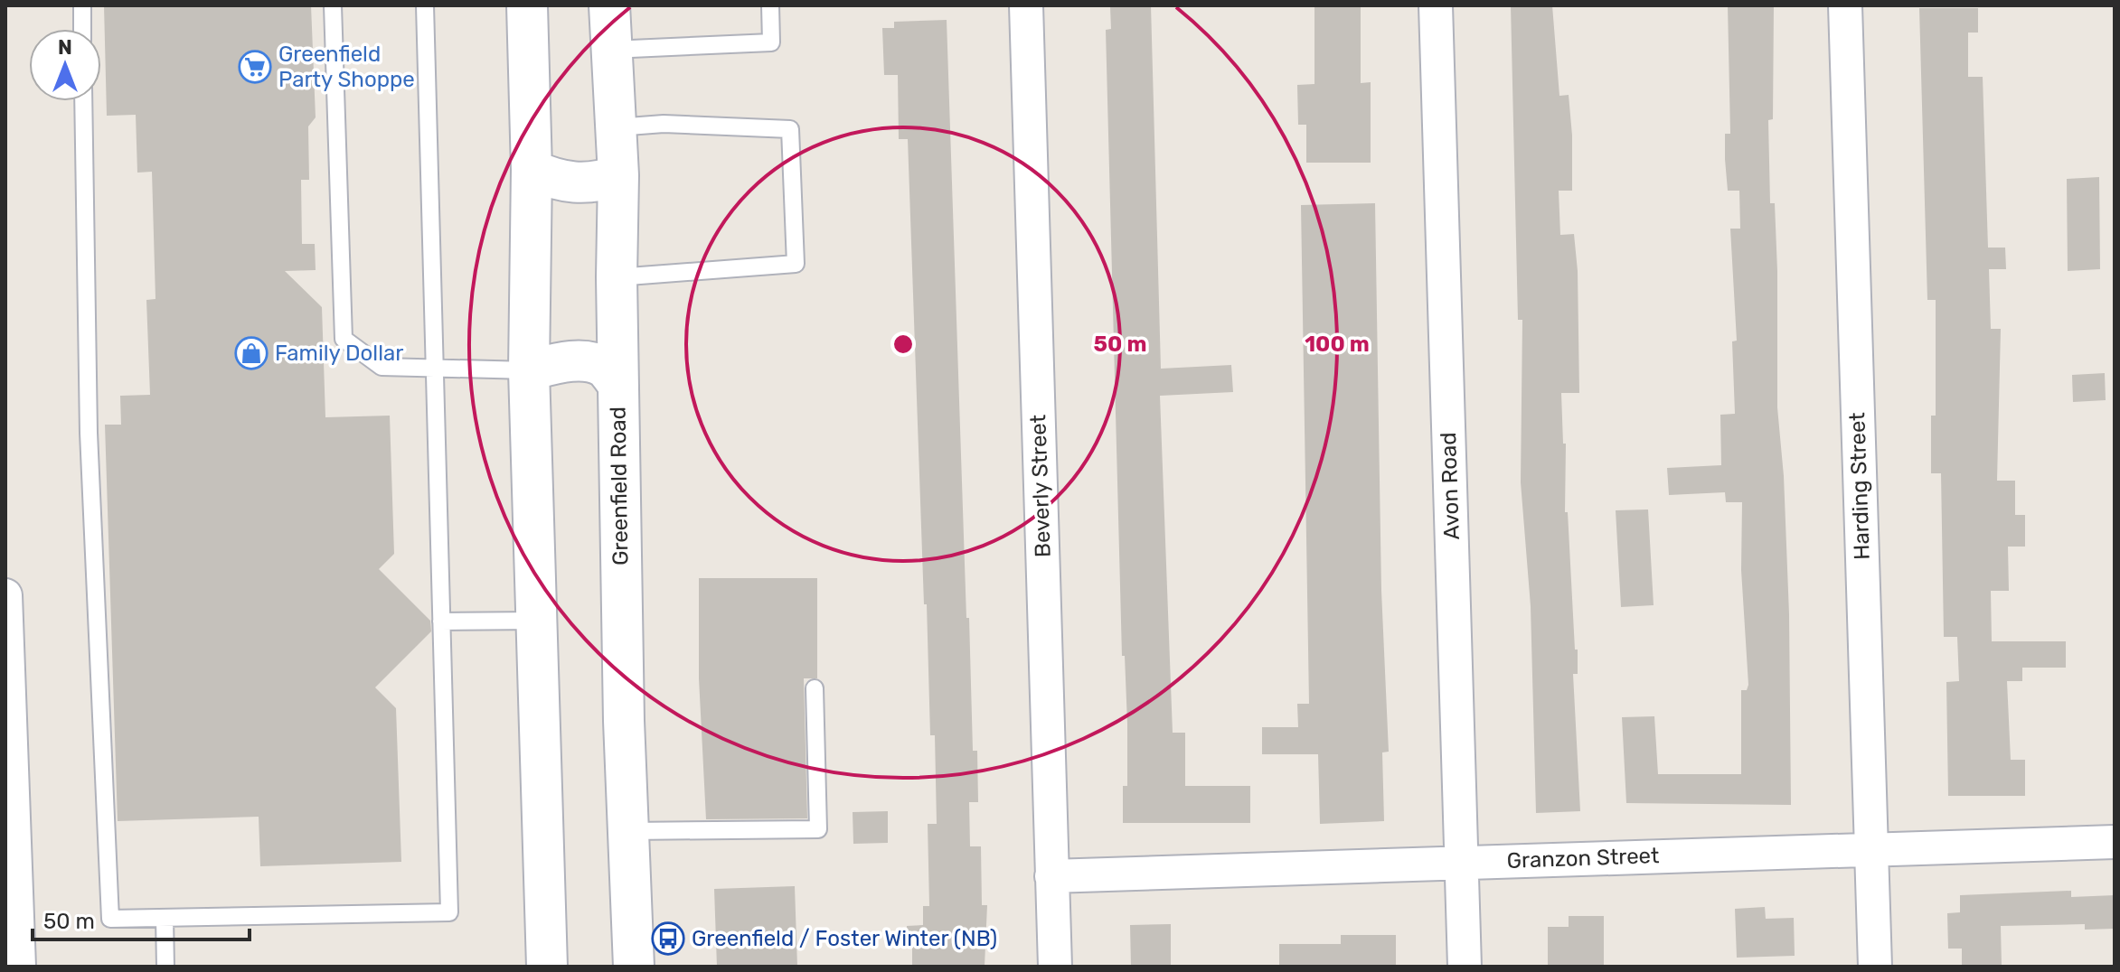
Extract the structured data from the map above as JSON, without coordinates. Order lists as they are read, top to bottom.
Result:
{
  "streets": {
    "main road": ["Greenfield Road"],
    "street": [
      "Beverly Street",
      "Avon Road",
      "Harding Street",
      "Granzon Street"
    ]
  },
  "crossings": [
    ["Beverly Street", "Granzon Street"],
    ["Avon Road", "Granzon Street"],
    ["Harding Street", "Granzon Street"]
  ],
  "places": {
    "supermarket": ["Greenfield Party Shoppe"],
    "shop": ["Family Dollar"],
    "bus stop": ["Greenfield / Foster Winter (NB)"]
  },
  "scale_bar": "50 m",
  "north": "top",
  "rings": ["50 m", "100 m"]
}
